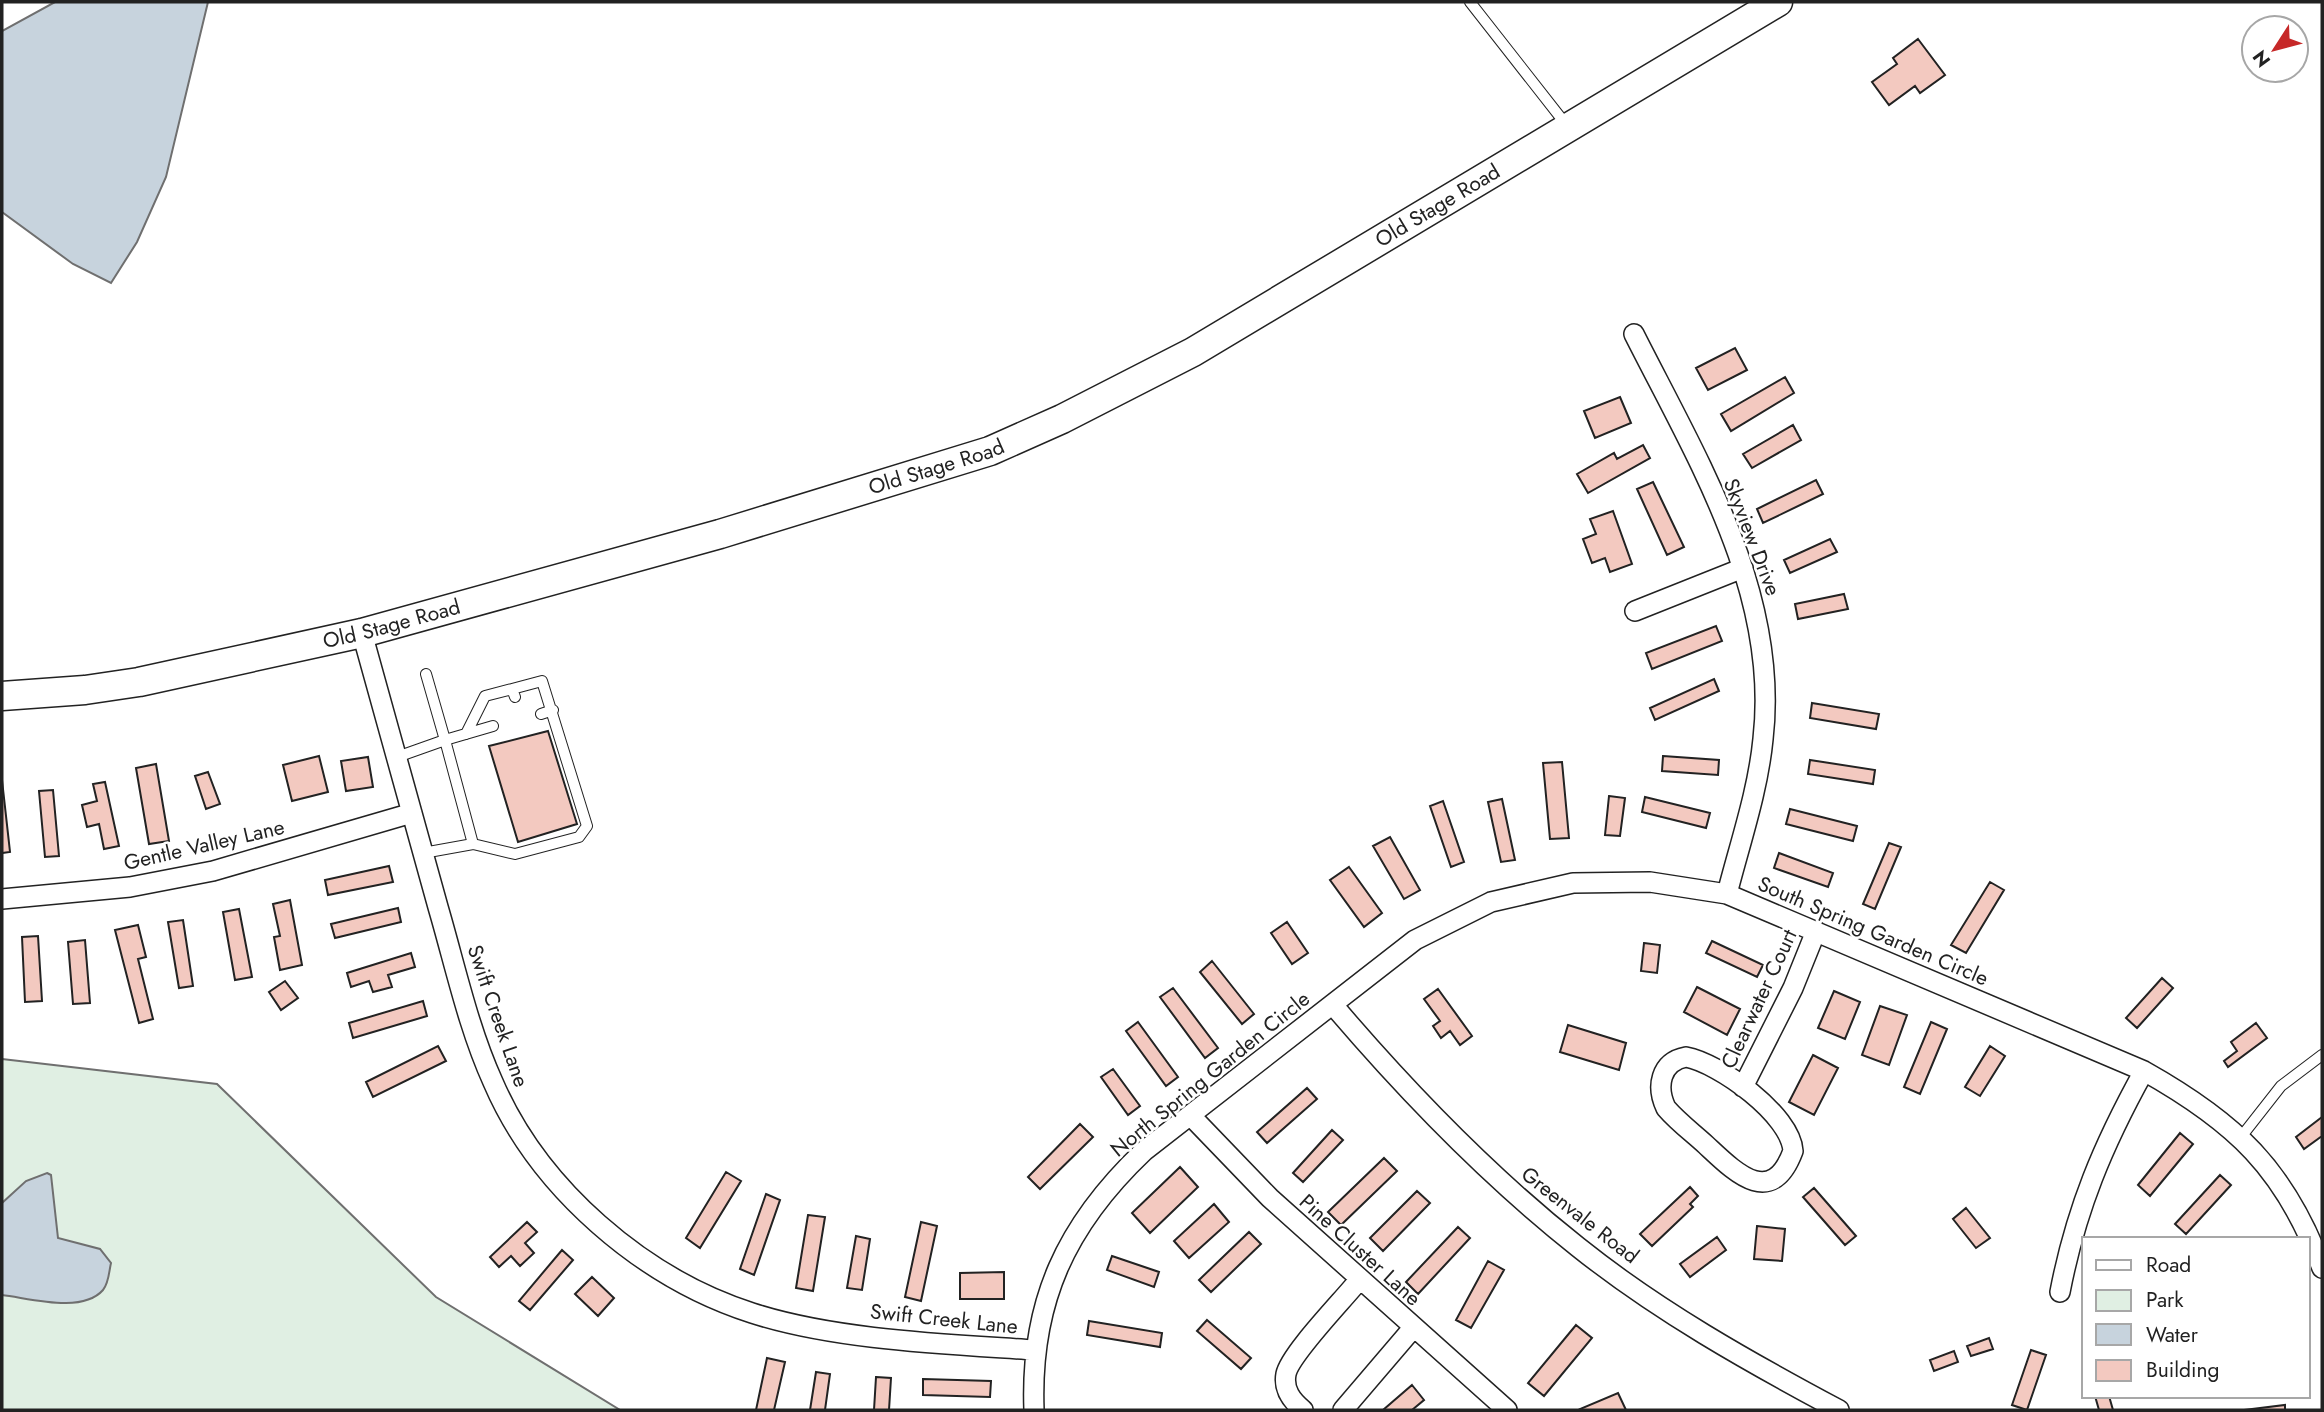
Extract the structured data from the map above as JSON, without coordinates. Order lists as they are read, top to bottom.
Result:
{
  "streets": {
    "main road": ["Old Stage Road"],
    "street": [
      "Skyview Drive",
      "Gentle Valley Lane",
      "South Spring Garden Circle",
      "Clearwater Court",
      "Swift Creek Lane",
      "North Spring Garden Circle",
      "Greenvale Road",
      "Pine Cluster Lane"
    ]
  },
  "crossings": [
    ["Old Stage Road", "Swift Creek Lane"],
    ["Skyview Drive", "South Spring Garden Circle"],
    ["Gentle Valley Lane", "Swift Creek Lane"],
    ["South Spring Garden Circle", "Clearwater Court"],
    ["South Spring Garden Circle", "North Spring Garden Circle"],
    ["South Spring Garden Circle", "Greenvale Road"],
    ["Swift Creek Lane", "North Spring Garden Circle"],
    ["North Spring Garden Circle", "Greenvale Road"],
    ["North Spring Garden Circle", "Pine Cluster Lane"]
  ],
  "legend": [
    "Road",
    "Park",
    "Water",
    "Building"
  ],
  "north": "bottom left"
}
